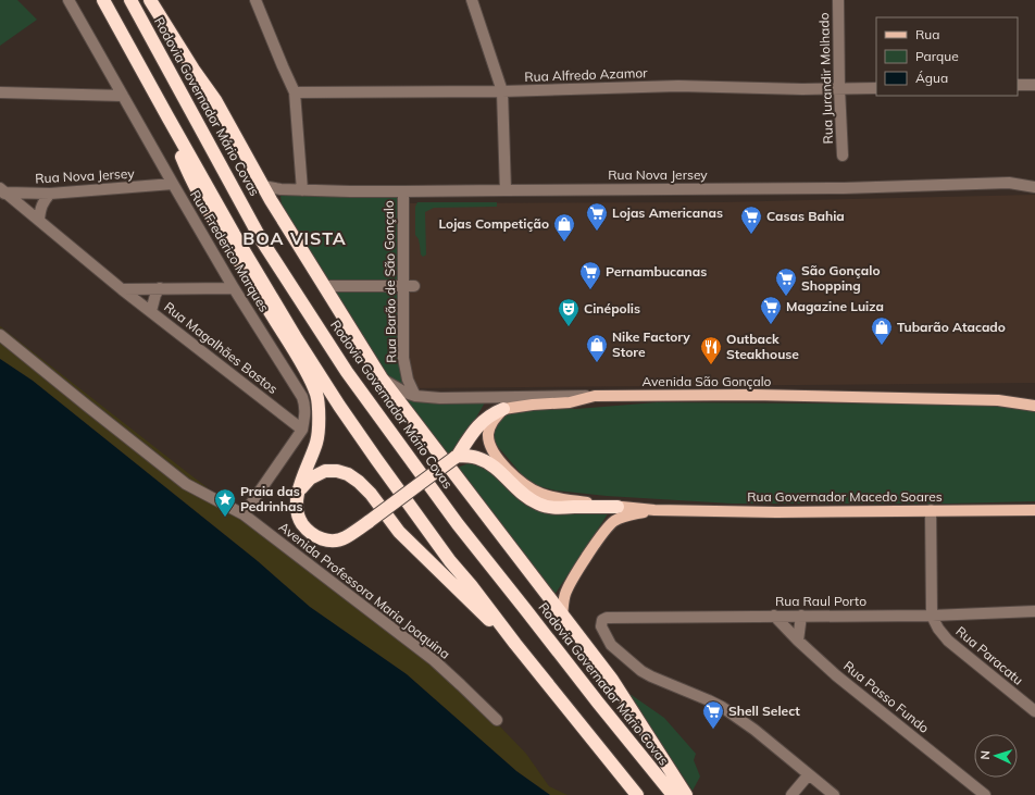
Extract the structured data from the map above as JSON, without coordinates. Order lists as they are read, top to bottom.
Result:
{
  "streets": {
    "highway": ["Rodovia Governador Mário Covas"],
    "main road": ["Avenida São Gonçalo", "Rua Governador Macedo Soares"],
    "street": [
      "Rua Alfredo Azamor",
      "Rua Jurandir Molhado",
      "Rua Nova Jersey",
      "Rua Frederico Marques",
      "Rua Barão de São Gonçalo",
      "Rua Magalhães Bastos",
      "Avenida Professora Maria Joaquina",
      "Rua Raul Porto",
      "Rua Paracatu",
      "Rua Passo Fundo"
    ]
  },
  "crossings": [
    ["Rua Alfredo Azamor", "Rua Jurandir Molhado"],
    ["Rua Nova Jersey", "Rua Frederico Marques"],
    ["Rua Nova Jersey", "Rua Barão de São Gonçalo"],
    ["Rua Nova Jersey", "Rua Magalhães Bastos"],
    ["Rua Frederico Marques", "Rua Magalhães Bastos"],
    ["Rua Frederico Marques", "Avenida Professora Maria Joaquina"],
    ["Rua Barão de São Gonçalo", "Avenida São Gonçalo"],
    ["Rua Raul Porto", "Rua Paracatu"],
    ["Rua Raul Porto", "Rua Passo Fundo"]
  ],
  "districts": ["BOA VISTA"],
  "places": {
    "supermarket": [
      "Lojas Americanas",
      "Casas Bahia",
      "Pernambucanas",
      "São Gonçalo Shopping",
      "Magazine Luiza",
      "Shell Select"
    ],
    "shop": ["Lojas Competição", "Tubarão Atacado", "Nike Factory Store"],
    "theatre": ["Cinépolis"],
    "restaurant": ["Outback Steakhouse"],
    "place": ["Praia das Pedrinhas"]
  },
  "legend": ["Rua", "Parque", "Água"],
  "north": "left"
}
